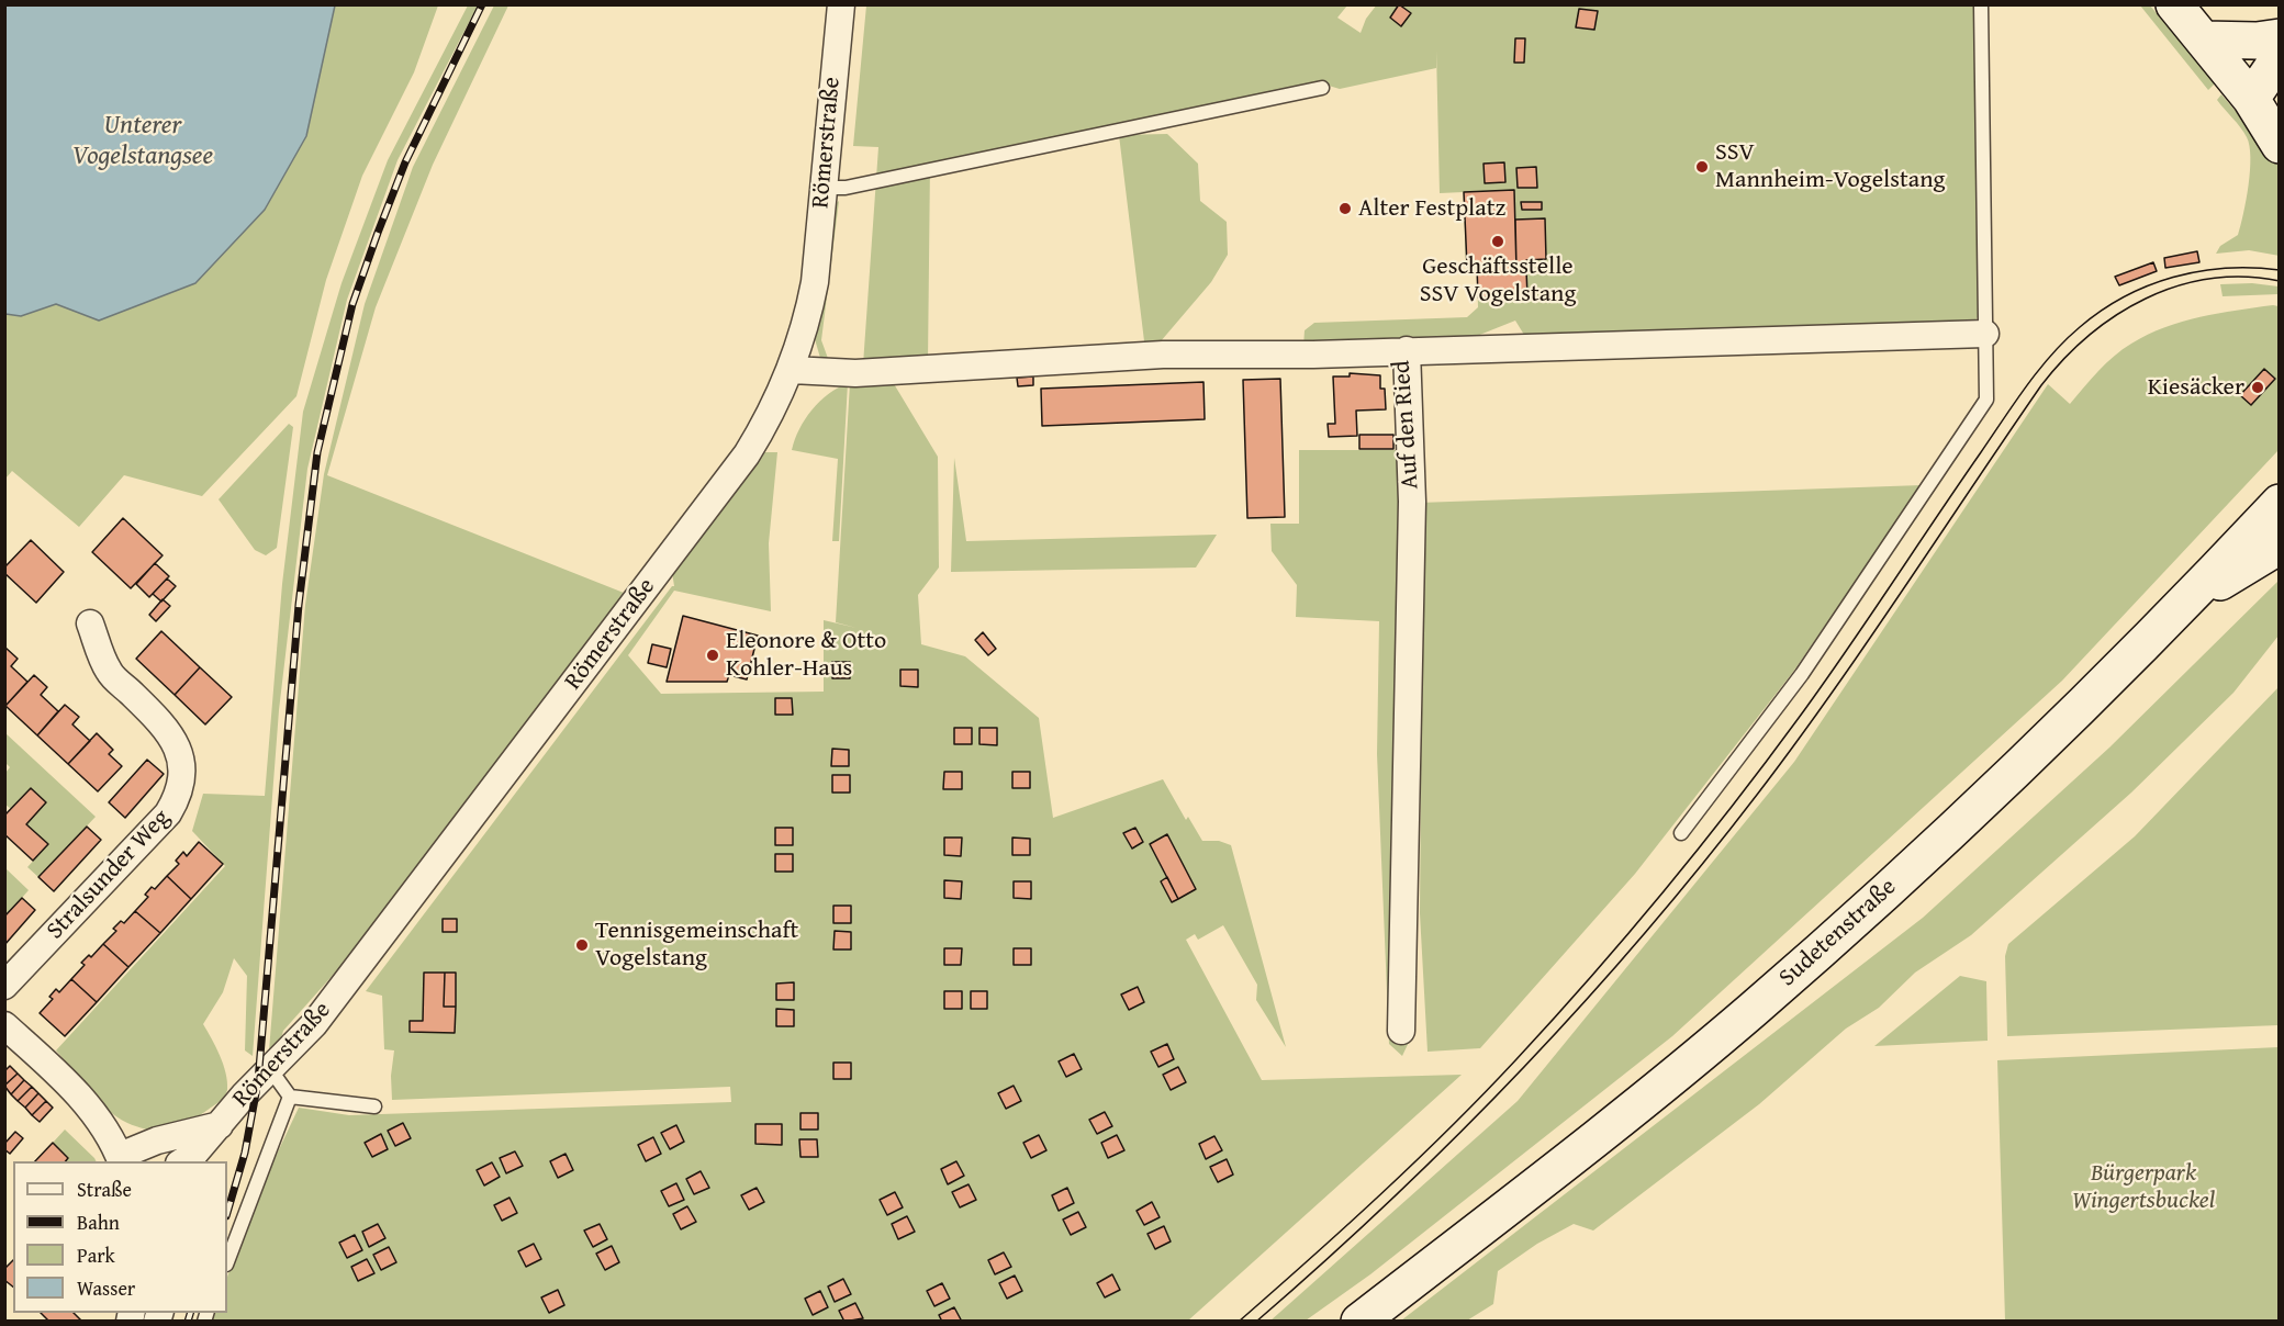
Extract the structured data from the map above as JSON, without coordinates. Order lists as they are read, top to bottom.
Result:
{
  "streets": {
    "main road": ["Sudetenstraße"],
    "street": ["Römerstraße", "Auf den Ried", "Stralsunder Weg"]
  },
  "crossings": [
    ["Römerstraße", "Auf den Ried"]
  ],
  "water": ["Unterer Vogelstangsee"],
  "parks": ["Bürgerpark Wingertsbuckel"],
  "places": [
    "SSV Mannheim-Vogelstang",
    "Alter Festplatz",
    "Geschäftsstelle SSV Vogelstang",
    "Kiesäcker",
    "Eleonore & Otto Kohler-Haus",
    "Tennisgemeinschaft Vogelstang"
  ],
  "legend": [
    "Straße",
    "Bahn",
    "Park",
    "Wasser"
  ]
}
